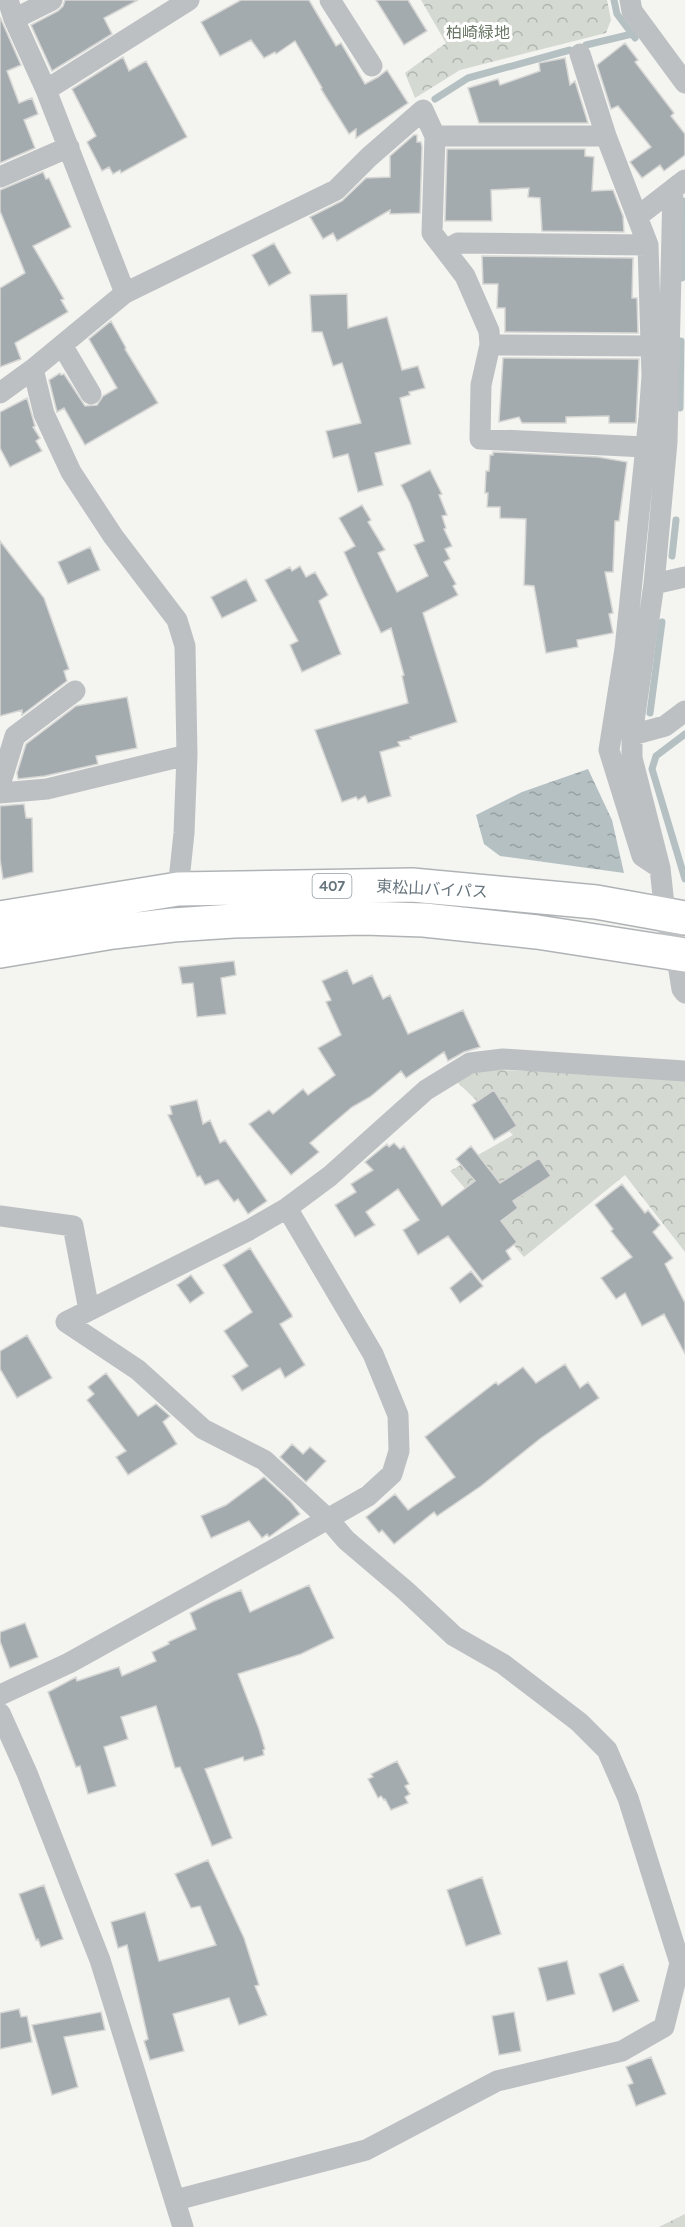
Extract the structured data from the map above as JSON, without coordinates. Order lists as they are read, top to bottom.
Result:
{
  "streets": {
    "highway": ["407", "東松山バイパス"]
  },
  "parks": ["柏崎緑地"]
}
